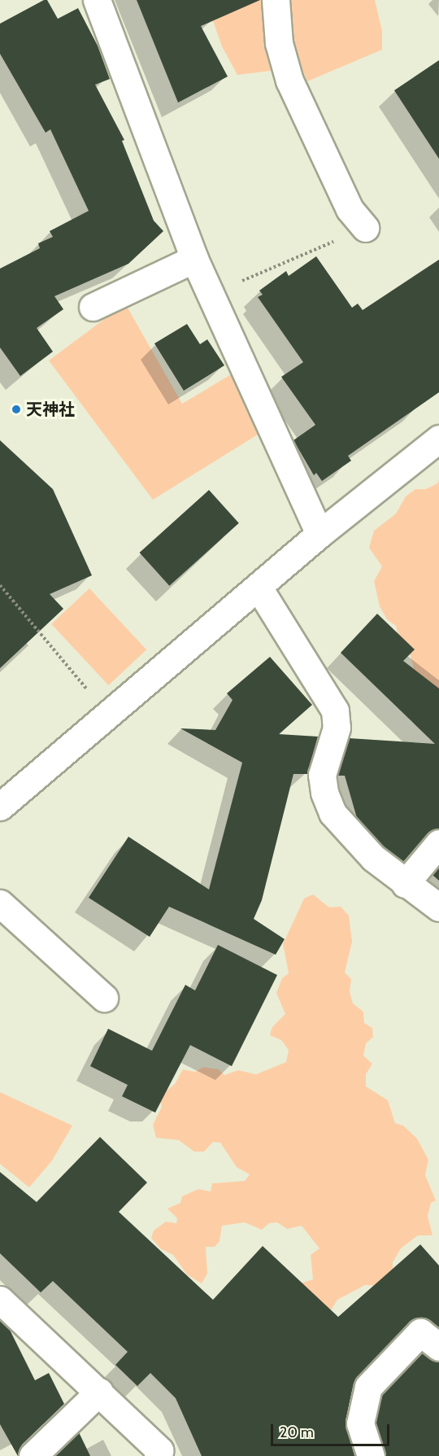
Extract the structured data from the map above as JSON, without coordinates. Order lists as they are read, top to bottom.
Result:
{
  "places": ["天神社"],
  "scale_bar": "20 m"
}
